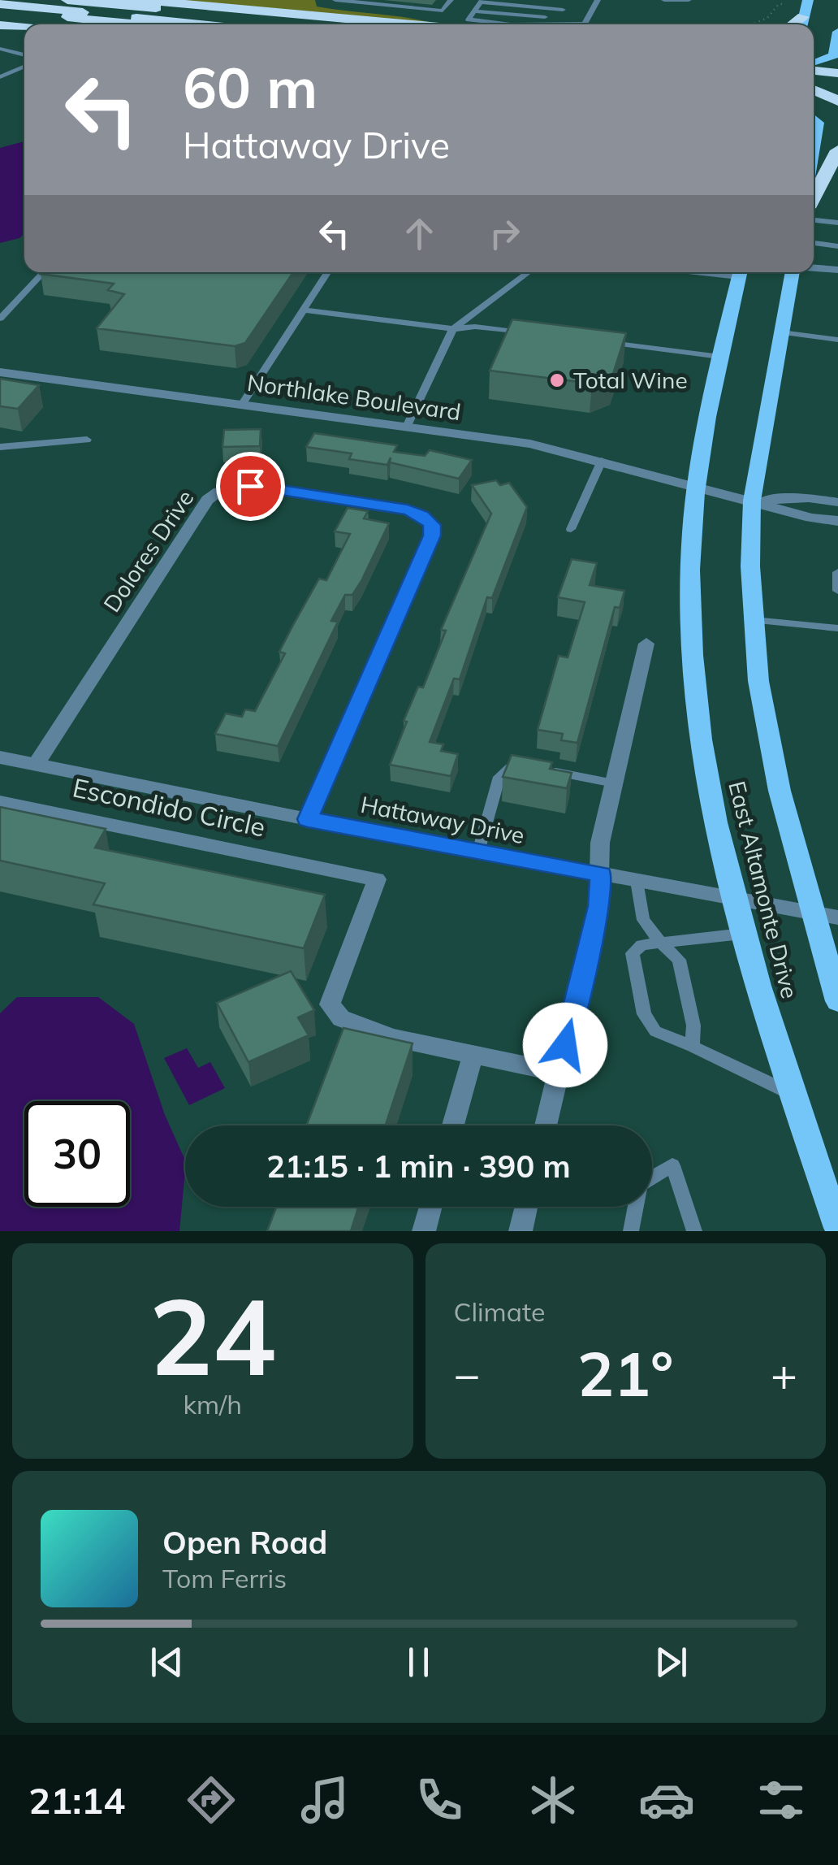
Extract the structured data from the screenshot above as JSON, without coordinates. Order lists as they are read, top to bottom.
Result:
{
  "streets": {
    "main road": ["East Altamonte Drive"],
    "street": [
      "Northlake Boulevard",
      "Dolores Drive",
      "Escondido Circle",
      "Hattaway Drive"
    ]
  },
  "crossings": [
    ["Northlake Boulevard", "East Altamonte Drive"],
    ["Dolores Drive", "Hattaway Drive"],
    ["Hattaway Drive", "East Altamonte Drive"]
  ],
  "places": ["Total Wine"],
  "page": {
    "turn": ["60 m", "Hattaway Drive"],
    "limit": "30",
    "trip": "21:15 · 1 min · 390 m",
    "tile": [
      ["24", "km/h"],
      "Climate"
    ],
    "heat": ["−", "21°", "+"],
    "song": ["Open Road", "Tom Ferris"],
    "tabs": "21:14"
  }
}
